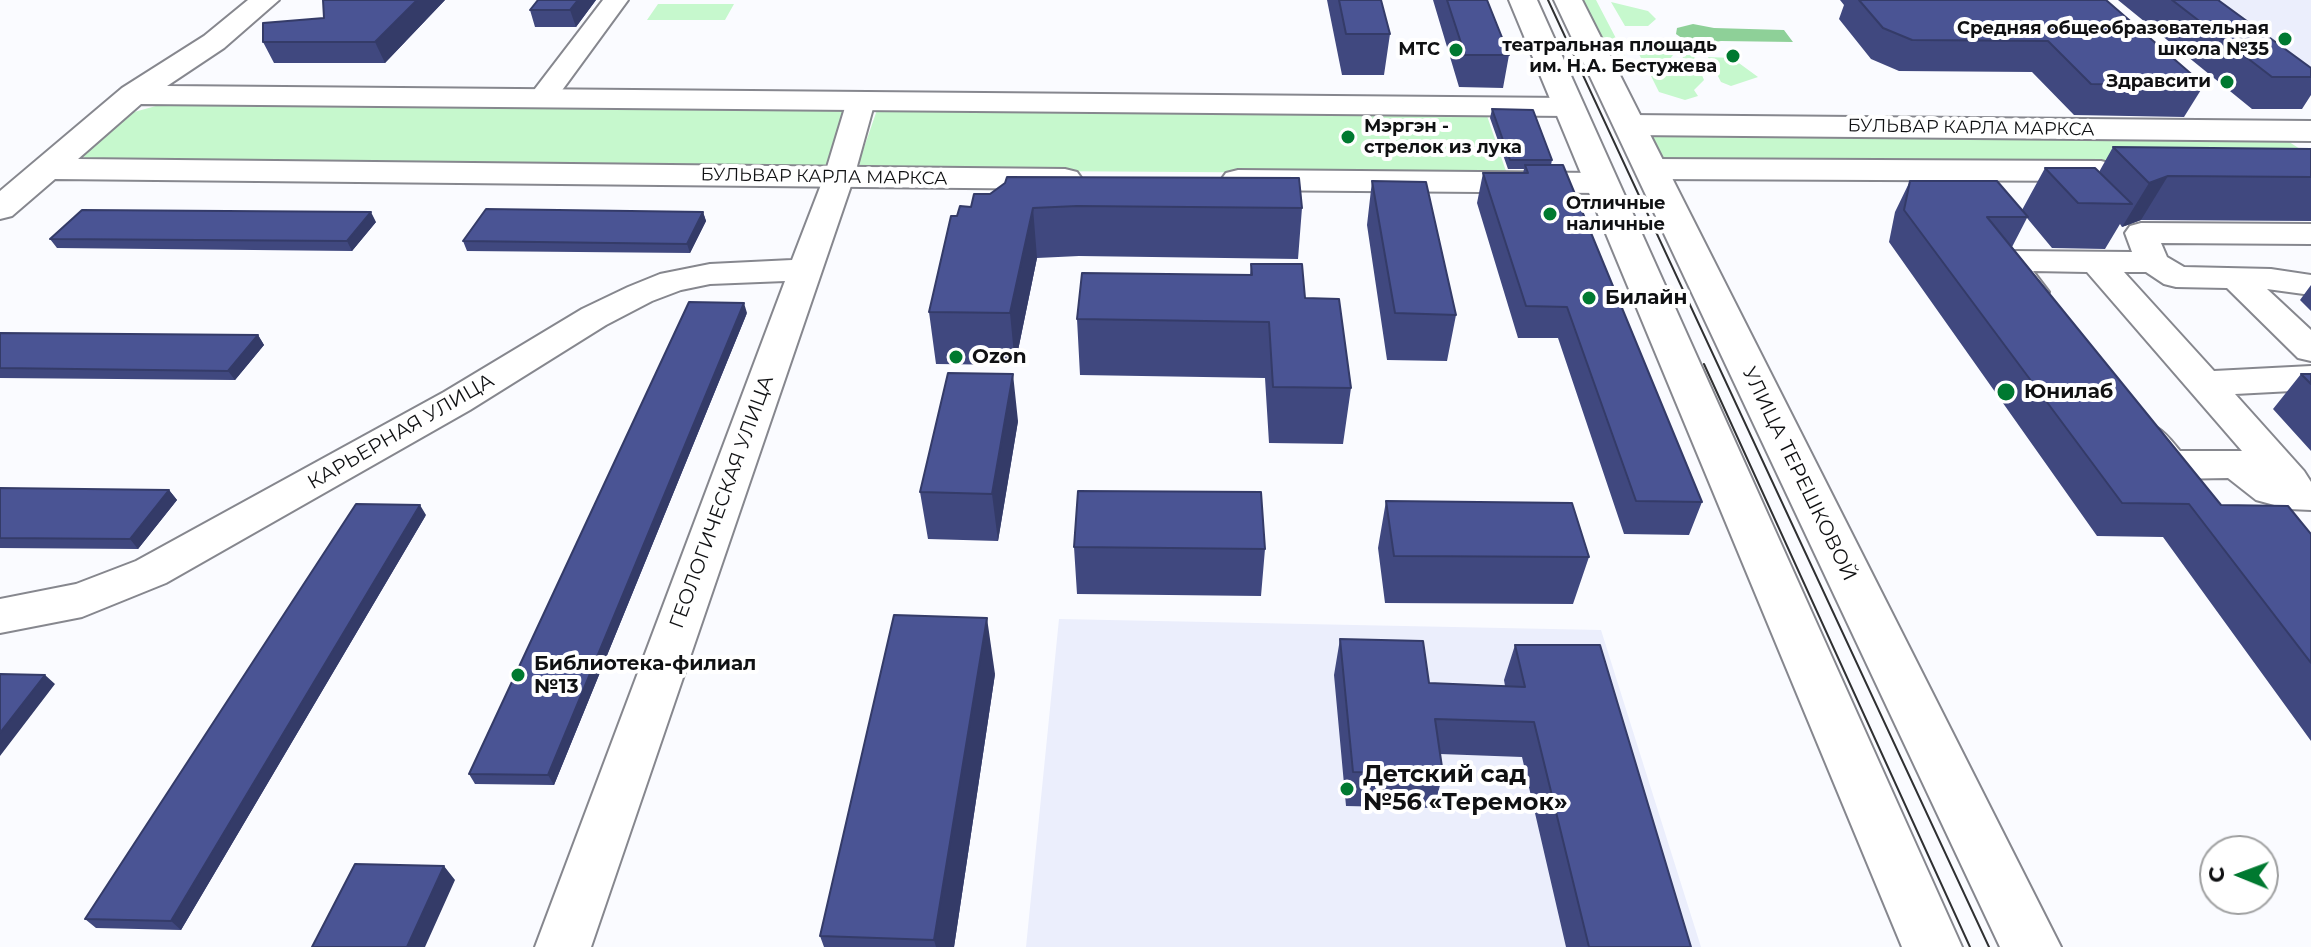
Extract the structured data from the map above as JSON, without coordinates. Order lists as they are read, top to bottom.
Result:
{
  "streets": {
    "street": [
      "БУЛЬВАР КАРЛА МАРКСА",
      "КАРЬЕРНАЯ УЛИЦА",
      "УЛИЦА ТЕРЕШКОВОЙ",
      "ГЕОЛОГИЧЕСКАЯ УЛИЦА"
    ]
  },
  "crossings": [
    ["БУЛЬВАР КАРЛА МАРКСА", "УЛИЦА ТЕРЕШКОВОЙ"],
    ["БУЛЬВАР КАРЛА МАРКСА", "ГЕОЛОГИЧЕСКАЯ УЛИЦА"],
    ["КАРЬЕРНАЯ УЛИЦА", "ГЕОЛОГИЧЕСКАЯ УЛИЦА"]
  ],
  "places": [
    "Средняя общеобразовательная школа №35",
    "МТС",
    "театральная площадь им. Н.А. Бестужева",
    "Здравсити",
    "Мэргэн - стрелок из лука",
    "Отличные наличные",
    "Билайн",
    "Ozon",
    "Юнилаб",
    "Библиотека-филиал №13",
    "Детский сад №56 «Теремок»"
  ],
  "north": "left"
}
